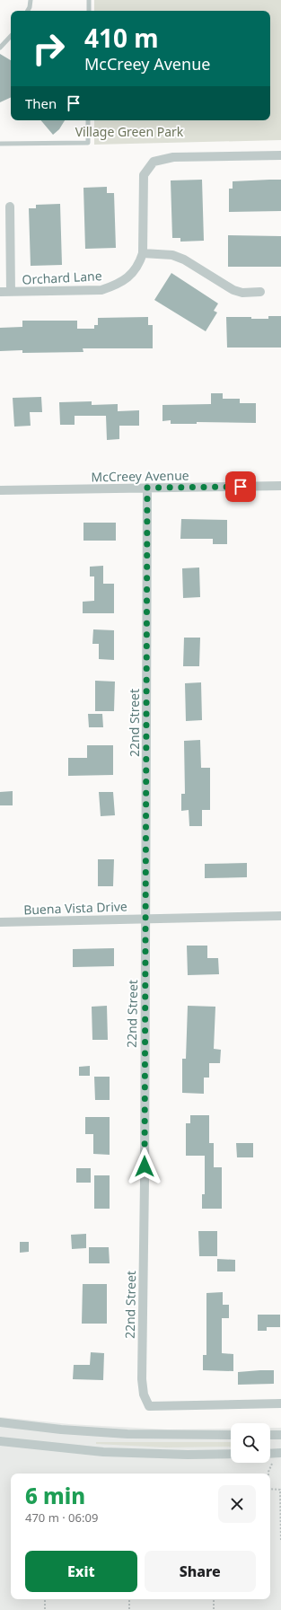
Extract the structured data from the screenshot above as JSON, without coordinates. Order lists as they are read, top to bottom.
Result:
{
  "streets": {
    "street": [
      "Orchard Lane",
      "McCreey Avenue",
      "22nd Street",
      "Buena Vista Drive"
    ]
  },
  "crossings": [
    ["McCreey Avenue", "22nd Street"],
    ["22nd Street", "Buena Vista Drive"]
  ],
  "parks": ["Village Green Park"],
  "page": {
    "turn": ["410 m", "McCreey Avenue"],
    "then": "Then",
    "heading": ["6 min", "470 m · 06:09"],
    "buttons": ["Exit", "Share"]
  }
}
